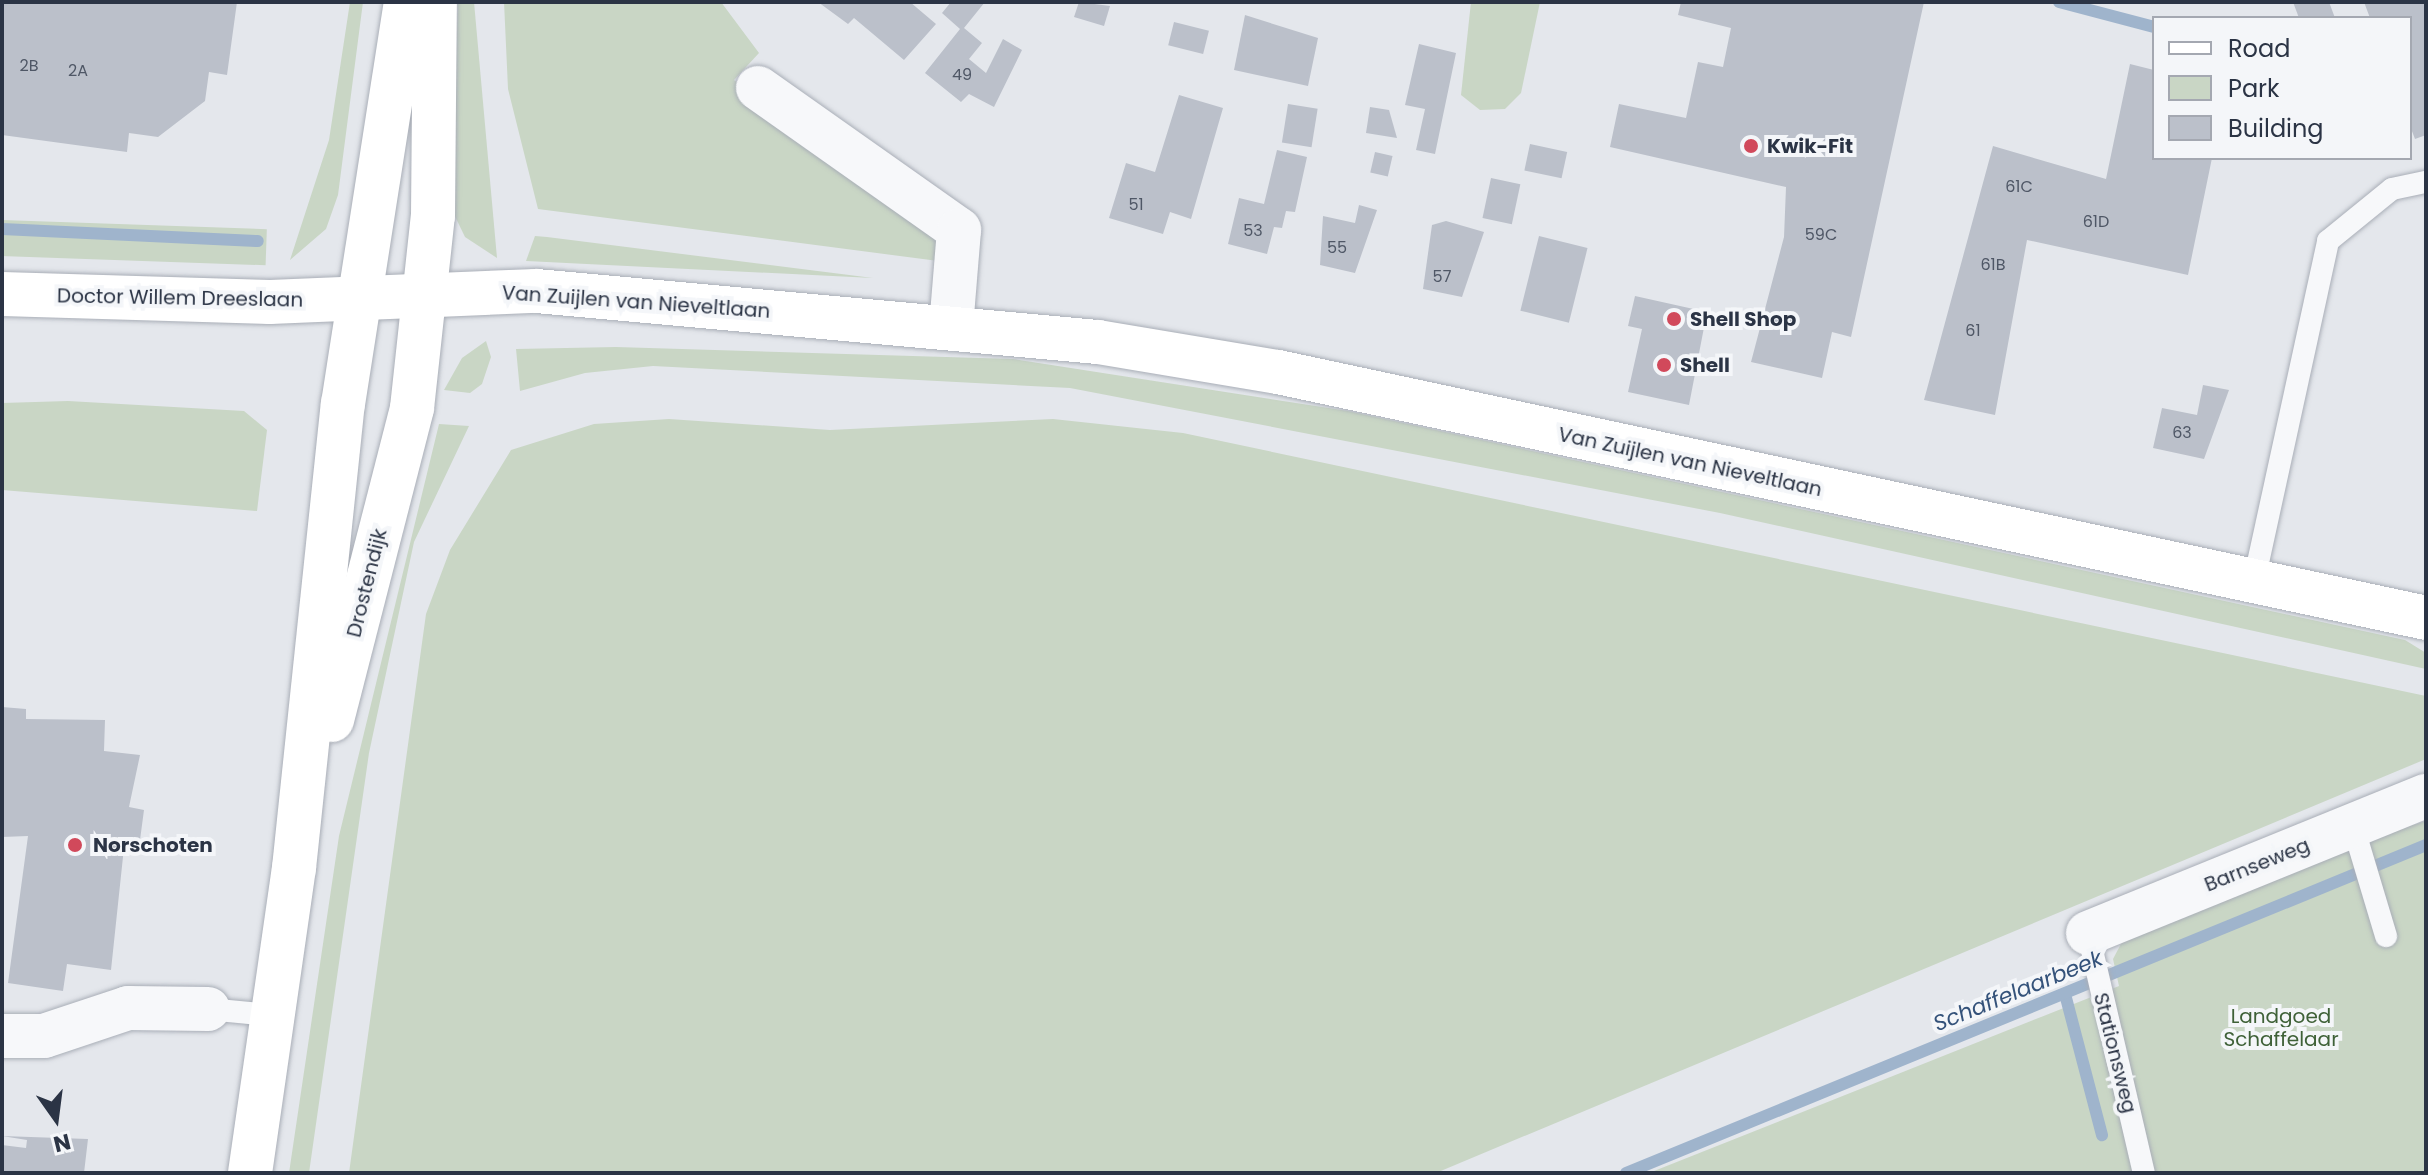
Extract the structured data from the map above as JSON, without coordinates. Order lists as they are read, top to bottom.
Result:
{
  "streets": {
    "main road": ["Doctor Willem Dreeslaan", "Van Zuijlen van Nieveltlaan", "Drostendijk"],
    "street": ["Barnseweg"],
    "lane": ["Stationsweg"]
  },
  "crossings": [
    ["Doctor Willem Dreeslaan", "Van Zuijlen van Nieveltlaan"],
    ["Doctor Willem Dreeslaan", "Drostendijk"],
    ["Van Zuijlen van Nieveltlaan", "Drostendijk"],
    ["Barnseweg", "Stationsweg"]
  ],
  "water": ["Schaffelaarbeek"],
  "parks": ["Landgoed Schaffelaar"],
  "places": [
    "Kwik-Fit",
    "Shell Shop",
    "Shell",
    "Norschoten"
  ],
  "house_numbers": [
    "2B",
    "2A",
    "49",
    "61C",
    "51",
    "61D",
    "53",
    "59C",
    "55",
    "61B",
    "57",
    "61",
    "63"
  ],
  "legend": ["Road", "Park", "Building"],
  "north": "bottom"
}
